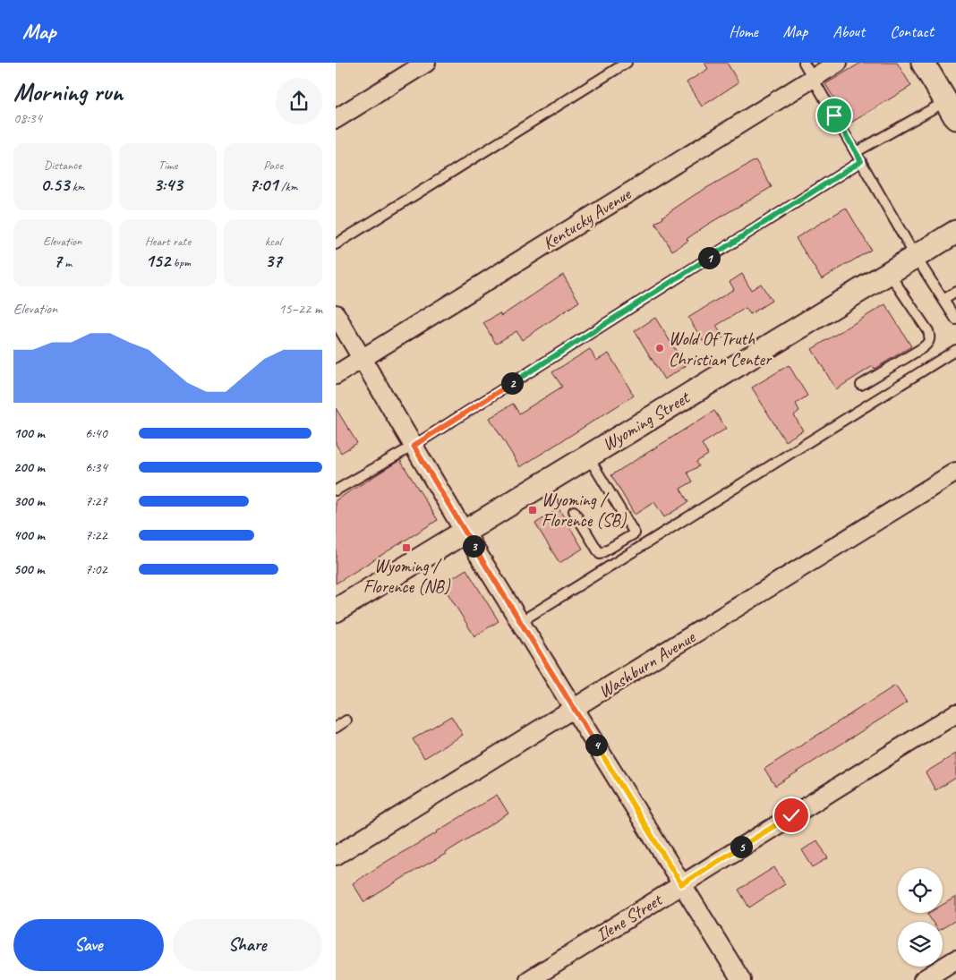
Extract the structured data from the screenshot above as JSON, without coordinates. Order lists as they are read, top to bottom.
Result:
{
  "streets": {
    "street": [
      "Kentucky Avenue",
      "Wyoming Street",
      "Washburn Avenue",
      "Ilene Street"
    ]
  },
  "places": {
    "other": ["Wold Of Truth Christian Center"],
    "transit": ["Wyoming / Florence (SB)", "Wyoming / Florence (NB)"]
  },
  "page": {
    "header": "Map",
    "nav": [
      "Home",
      "Map",
      "About",
      "Contact"
    ],
    "heading": ["Morning run", "08:34"],
    "stats": [
      ["Distance", "0.53 km"],
      ["Time", "3:43"],
      ["Pace", "7:01 /km"],
      ["Elevation", "7 m"],
      ["Heart rate", "152 bpm"],
      ["kcal", "37"]
    ],
    "pins": [
      "1",
      "2",
      "3",
      "4",
      "5"
    ],
    "chart": ["Elevation", "15–22 m"],
    "list": [
      {
        "name": "100 m",
        "note": "6:40"
      },
      {
        "name": "200 m",
        "note": "6:34"
      },
      {
        "name": "300 m",
        "note": "7:27"
      },
      {
        "name": "400 m",
        "note": "7:22"
      },
      {
        "name": "500 m",
        "note": "7:02"
      }
    ],
    "buttons": ["Save", "Share"]
  }
}
